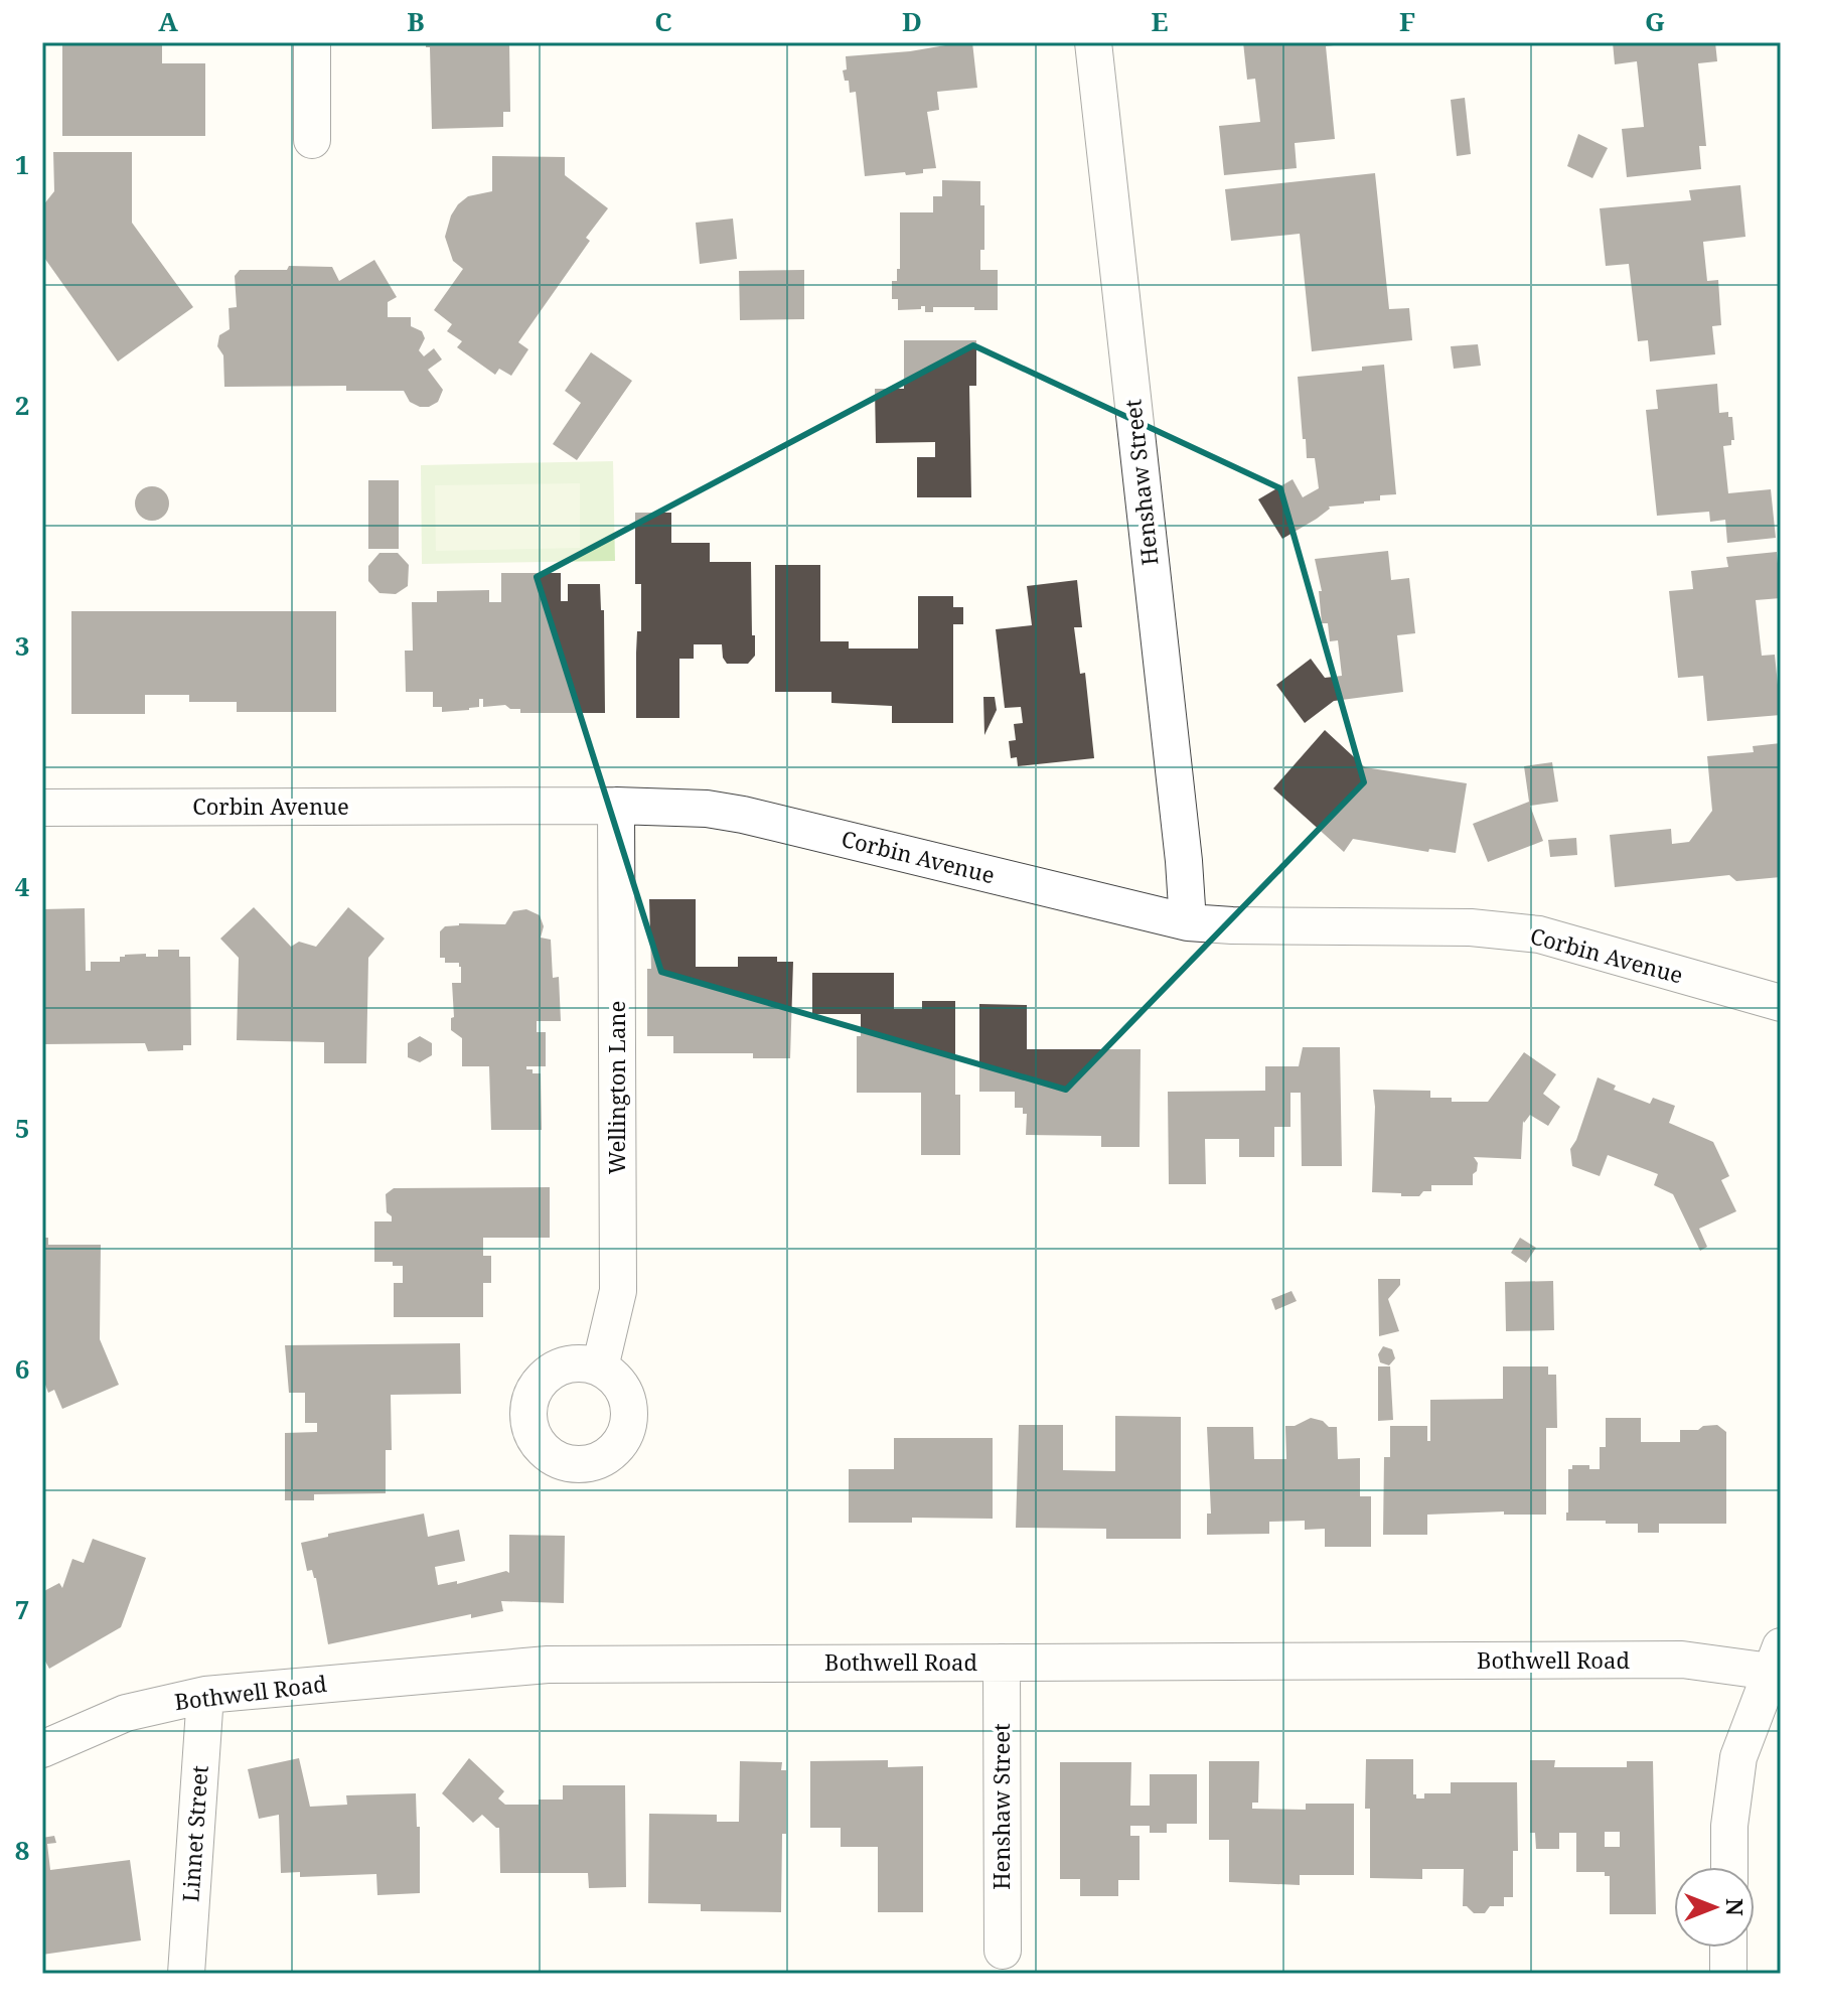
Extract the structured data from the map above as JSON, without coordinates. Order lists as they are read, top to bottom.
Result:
{
  "streets": {
    "street": [
      "Henshaw Street",
      "Corbin Avenue",
      "Wellington Lane",
      "Bothwell Road",
      "Linnet Street"
    ]
  },
  "crossings": [
    ["Henshaw Street", "Corbin Avenue"],
    ["Henshaw Street", "Bothwell Road"],
    ["Corbin Avenue", "Wellington Lane"],
    ["Bothwell Road", "Linnet Street"]
  ],
  "north": "right",
  "grid": {
    "columns": [
      "A",
      "B",
      "C",
      "D",
      "E",
      "F",
      "G"
    ],
    "rows": [
      "1",
      "2",
      "3",
      "4",
      "5",
      "6",
      "7",
      "8"
    ]
  }
}
